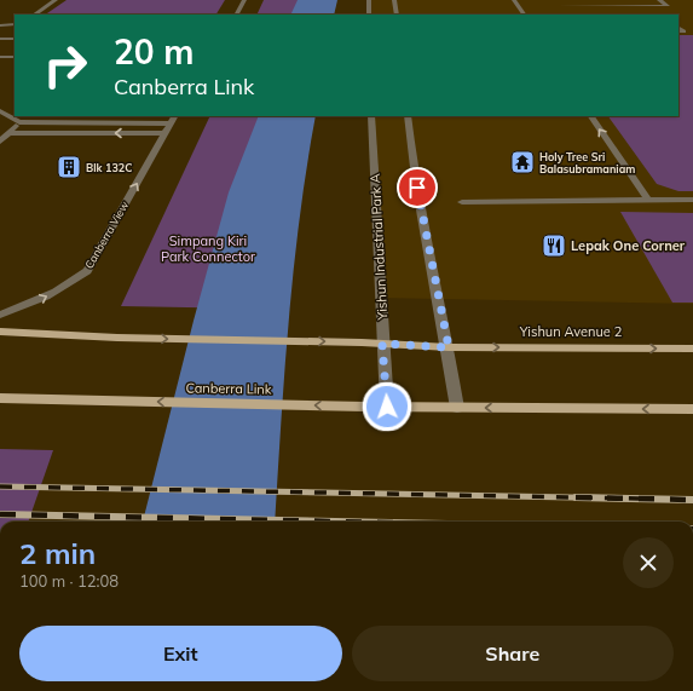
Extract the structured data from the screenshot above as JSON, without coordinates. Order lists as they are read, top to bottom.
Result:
{
  "streets": {
    "main road": ["Yishun Avenue 2", "Canberra Link"],
    "street": ["Canberra View", "Yishun Industrial Park A"]
  },
  "crossings": [
    ["Yishun Industrial Park A", "Canberra Link"]
  ],
  "one_way": ["Canberra View"],
  "parks": ["Simpang Kiri Park Connector"],
  "places": {
    "temple": ["Holy Tree Sri Balasubramaniam"],
    "building": ["Blk 132C"],
    "restaurant": ["Lepak One Corner"]
  },
  "page": {
    "turn": ["20 m", "Canberra Link"],
    "heading": ["2 min", "100 m · 12:08"],
    "buttons": ["Exit", "Share"]
  }
}
